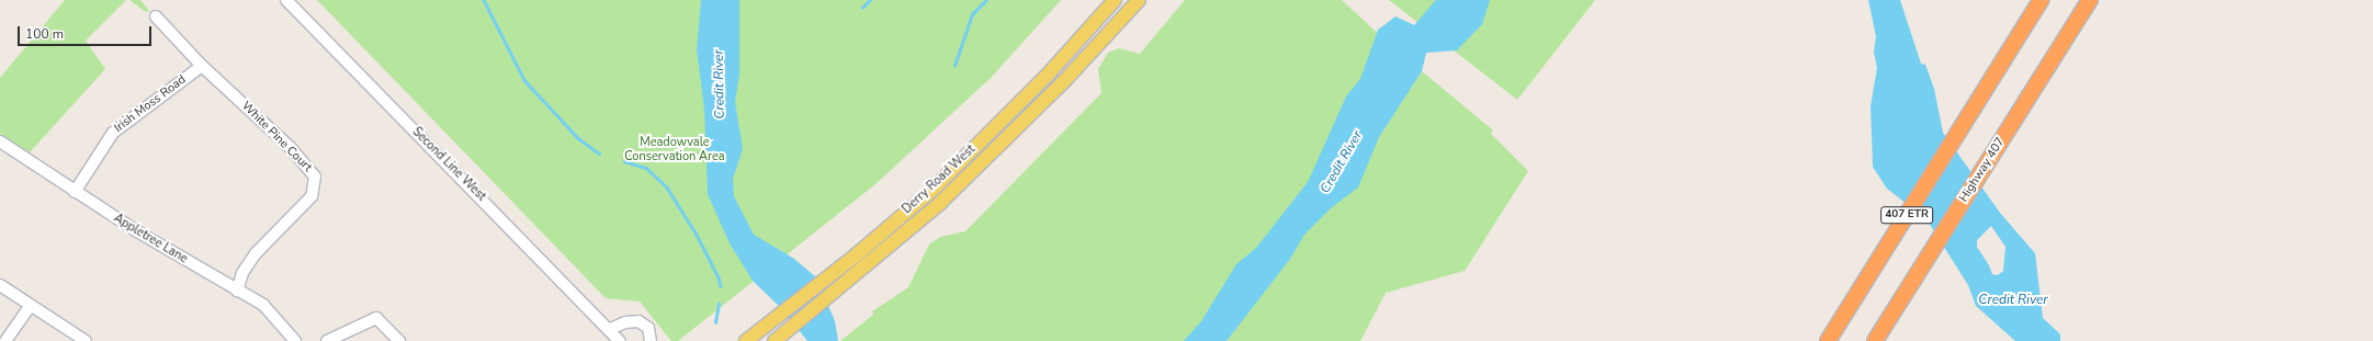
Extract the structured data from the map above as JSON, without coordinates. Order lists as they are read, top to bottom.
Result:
{
  "streets": {
    "highway": ["Highway 407", "407 ETR"],
    "main road": ["Derry Road West"],
    "street": [
      "Irish Moss Road",
      "White Pine Court",
      "Second Line West",
      "Appletree Lane"
    ]
  },
  "crossings": [
    ["Irish Moss Road", "White Pine Court"],
    ["Irish Moss Road", "Appletree Lane"],
    ["White Pine Court", "Appletree Lane"]
  ],
  "water": ["Credit River"],
  "parks": ["Meadowvale Conservation Area"],
  "scale_bar": "100 m"
}
